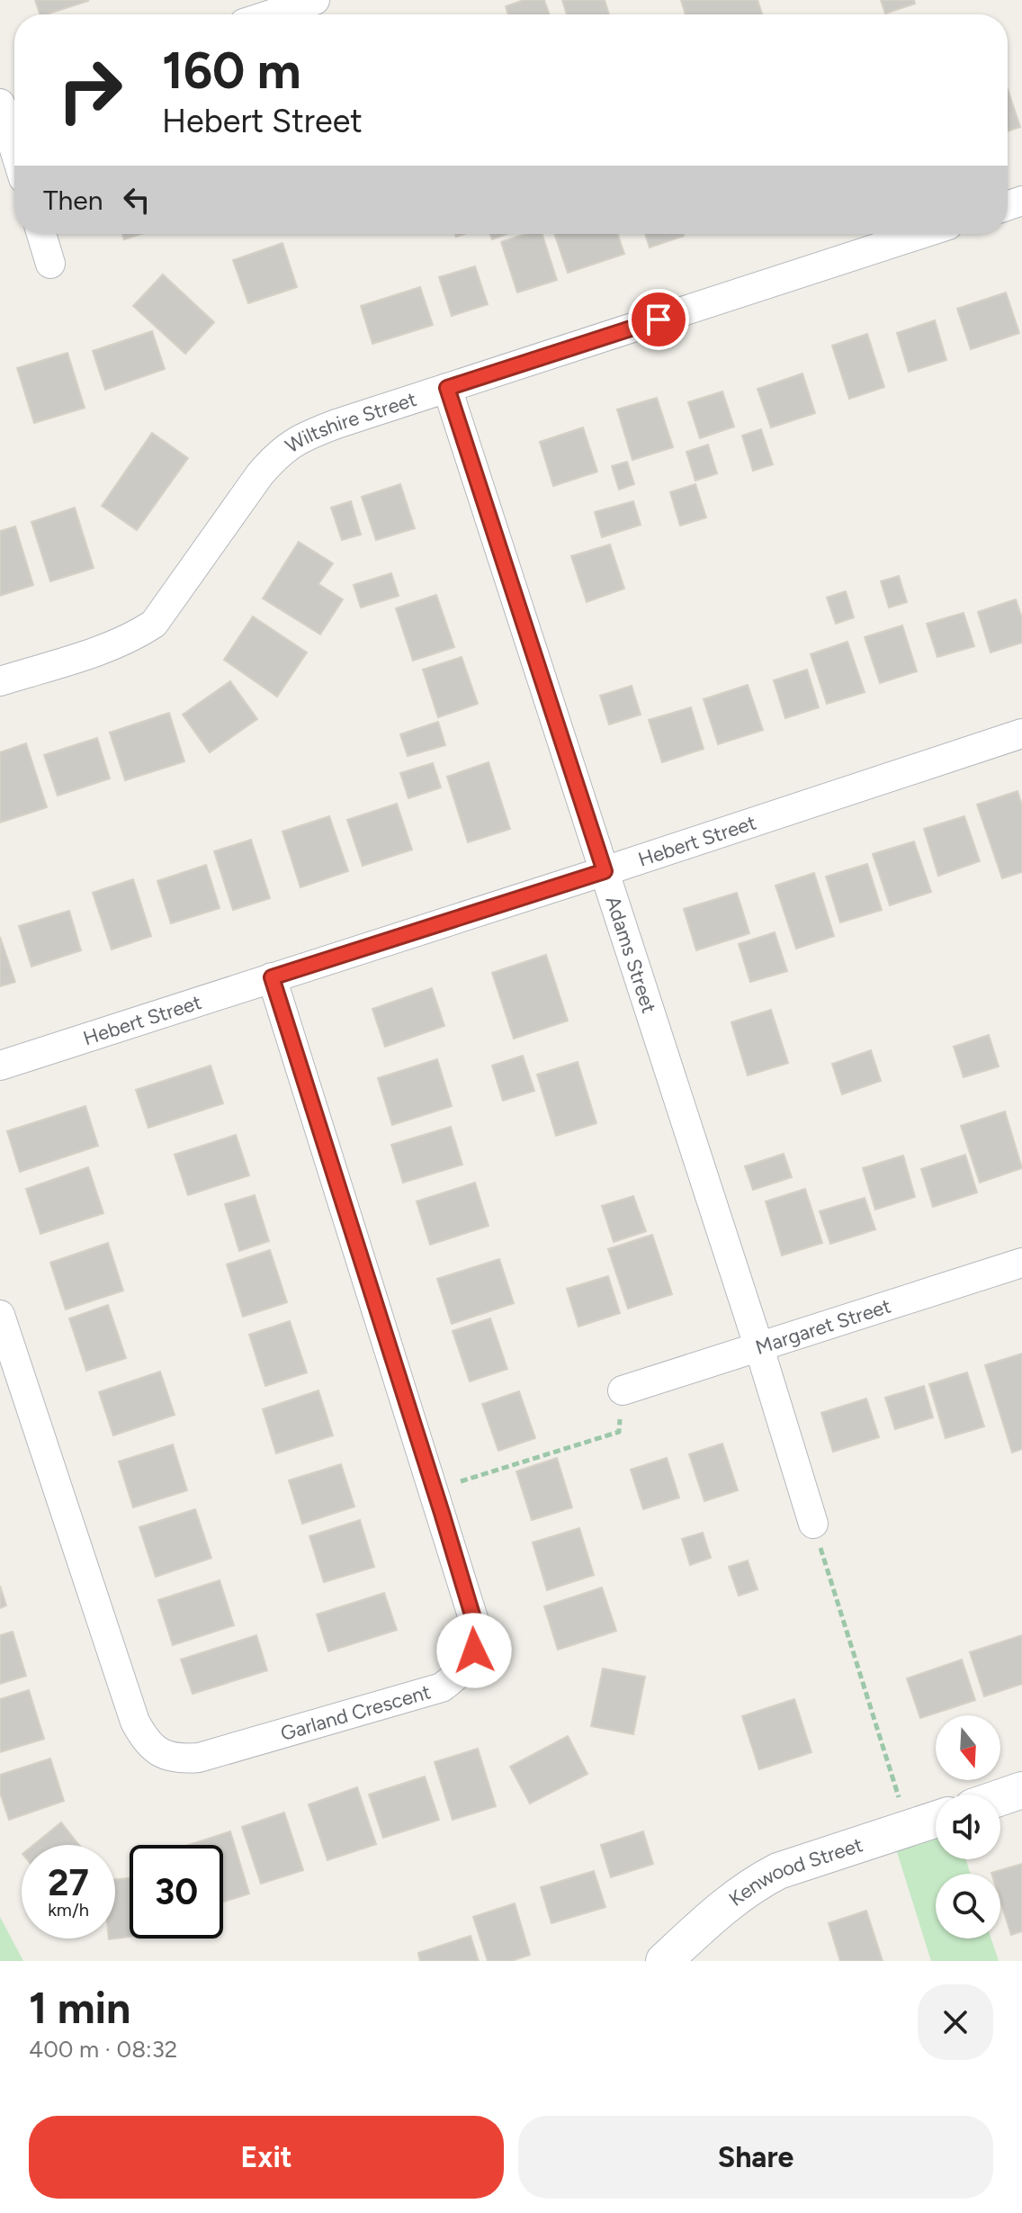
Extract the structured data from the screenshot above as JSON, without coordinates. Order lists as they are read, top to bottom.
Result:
{
  "streets": {
    "street": [
      "Wiltshire Street",
      "Hebert Street",
      "Adams Street",
      "Margaret Street",
      "Garland Crescent",
      "Kenwood Street"
    ]
  },
  "crossings": [
    ["Wiltshire Street", "Adams Street"],
    ["Hebert Street", "Adams Street"],
    ["Hebert Street", "Garland Crescent"],
    ["Adams Street", "Margaret Street"]
  ],
  "north": "bottom",
  "page": {
    "turn": ["160 m", "Hebert Street"],
    "then": "Then",
    "speed": "27 km/h",
    "limit": "30",
    "heading": ["1 min", "400 m · 08:32"],
    "buttons": ["Exit", "Share"]
  }
}
